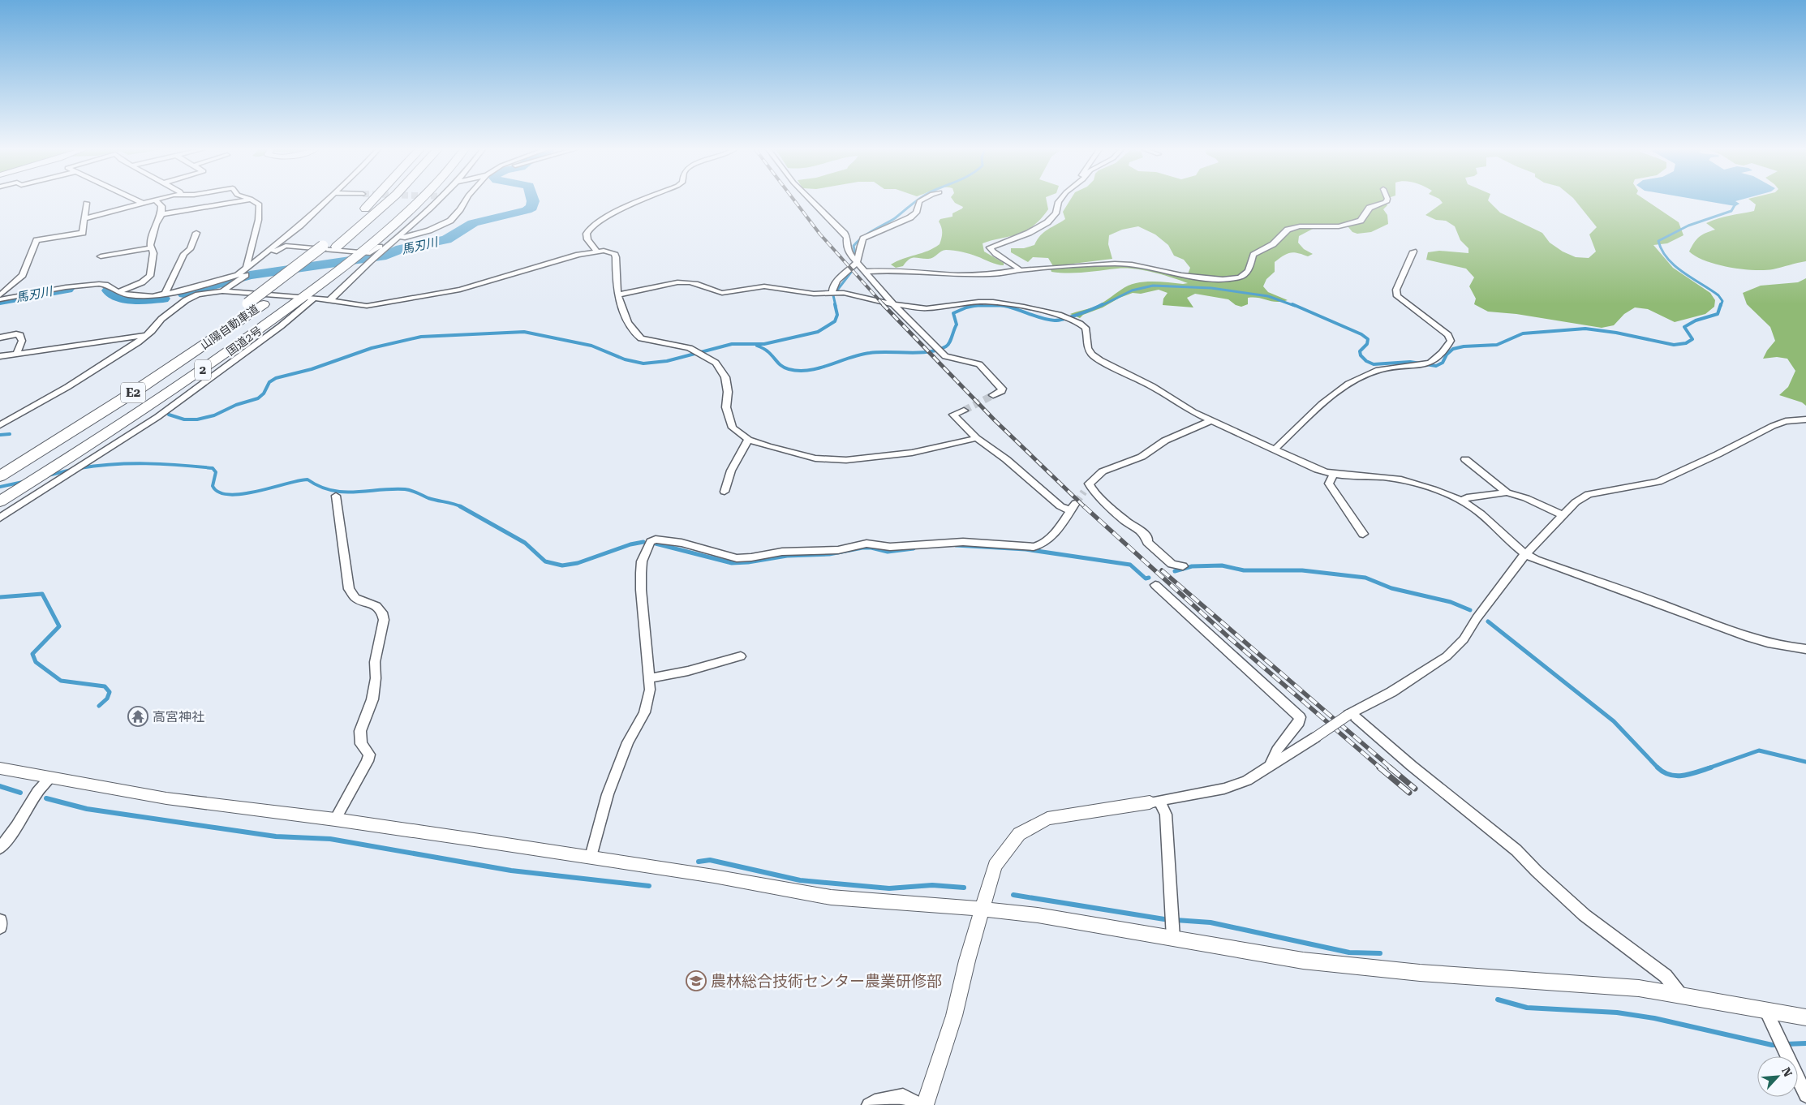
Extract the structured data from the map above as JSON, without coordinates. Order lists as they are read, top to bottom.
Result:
{
  "streets": {
    "highway": [
      "山陽自動車道",
      "国道2号",
      "2",
      "E2"
    ]
  },
  "water": ["馬刃川"],
  "places": {
    "temple": ["高宮神社"],
    "school or university": ["農林総合技術センター農業研修部"]
  },
  "north": "top right"
}
